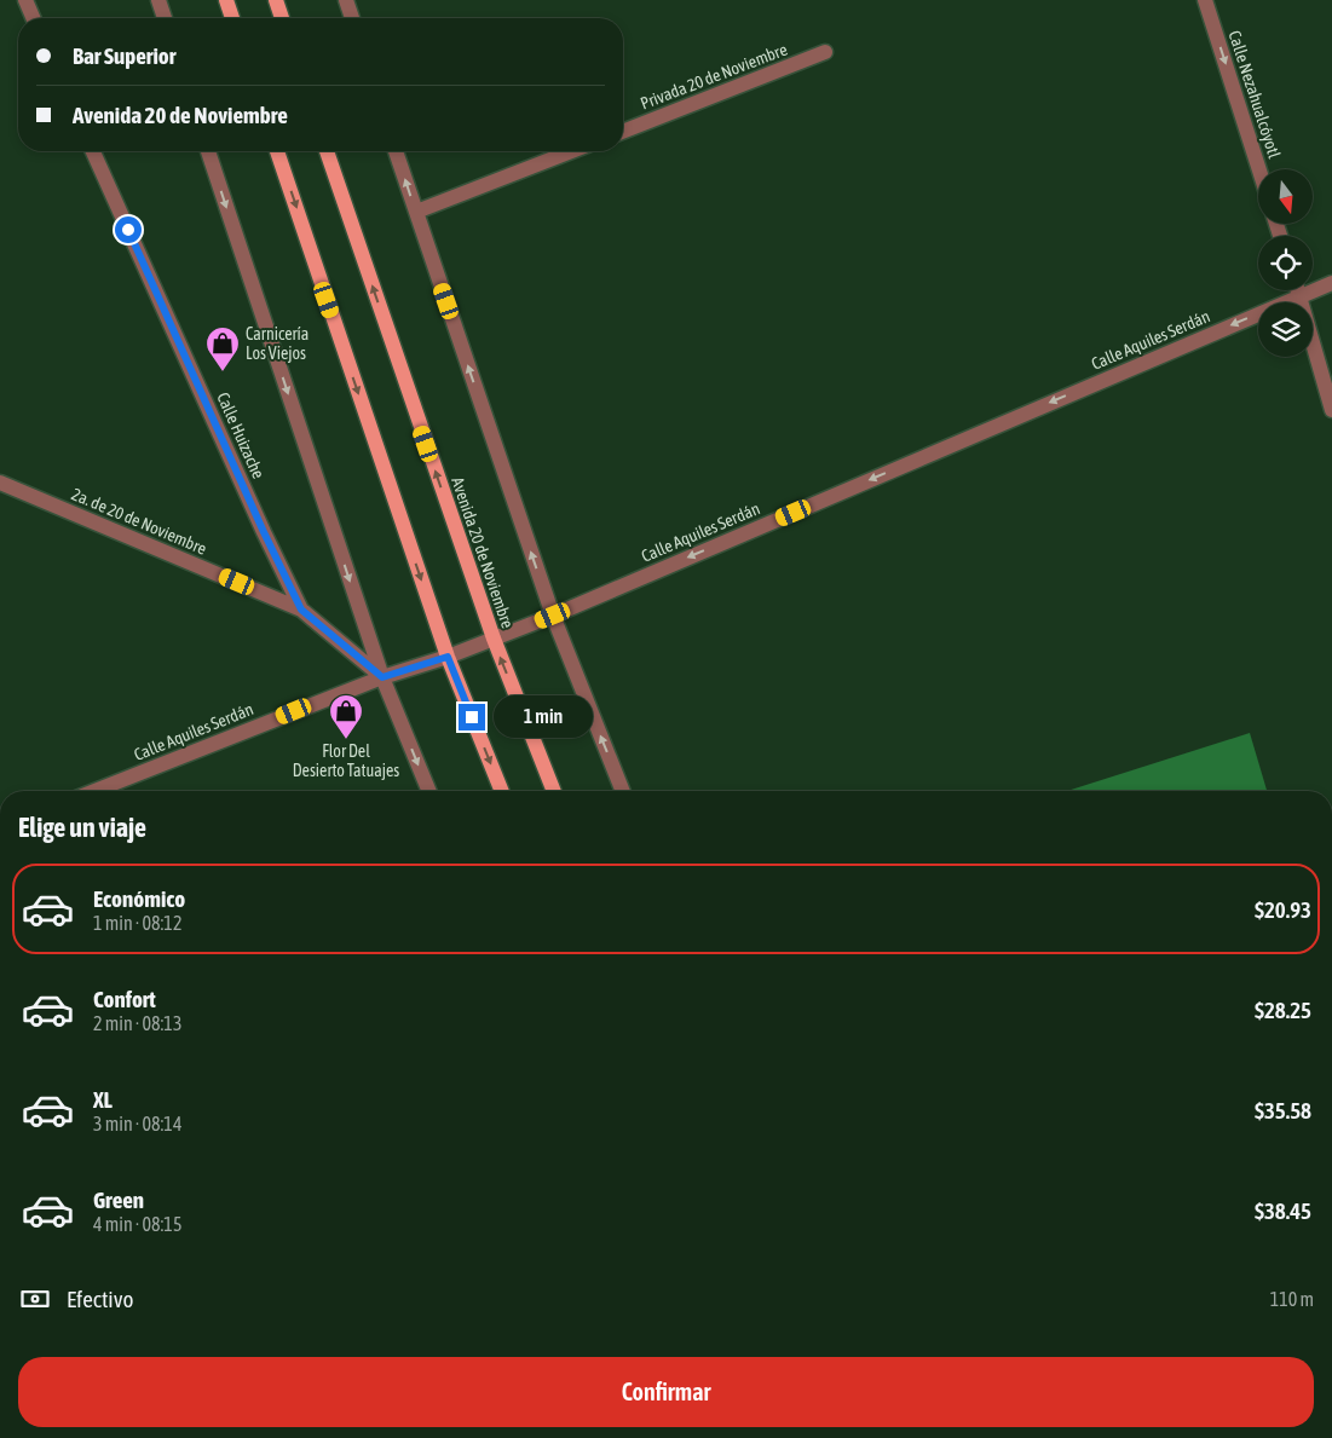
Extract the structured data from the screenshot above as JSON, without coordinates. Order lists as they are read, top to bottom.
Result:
{
  "streets": {
    "main road": ["Avenida 20 de Noviembre"],
    "street": [
      "Privada 20 de Noviembre",
      "Calle Nezahualcóyotl",
      "Calle Aquiles Serdán",
      "Calle Huizache",
      "2a. de 20 de Noviembre"
    ]
  },
  "crossings": [
    ["Calle Aquiles Serdán", "2a. de 20 de Noviembre"],
    ["Calle Aquiles Serdán", "Avenida 20 de Noviembre"],
    ["Calle Huizache", "2a. de 20 de Noviembre"]
  ],
  "one_way": ["Calle Nezahualcóyotl", "Calle Aquiles Serdán"],
  "places": {
    "shop": ["Carnicería Los Viejos", "Flor Del Desierto Tatuajes"]
  },
  "north": "bottom",
  "page": {
    "banner": ["Bar Superior", "Avenida 20 de Noviembre"],
    "bubble": "1 min",
    "heading": "Elige un viaje",
    "list": [
      {
        "name": "Económico",
        "note": "1 min · 08:12",
        "value": "$20.93"
      },
      {
        "name": "Confort",
        "note": "2 min · 08:13",
        "value": "$28.25"
      },
      {
        "name": "XL",
        "note": "3 min · 08:14",
        "value": "$35.58"
      },
      {
        "name": "Green",
        "note": "4 min · 08:15",
        "value": "$38.45"
      }
    ],
    "pay": ["Efectivo", "110 m"],
    "buttons": "Confirmar"
  }
}
